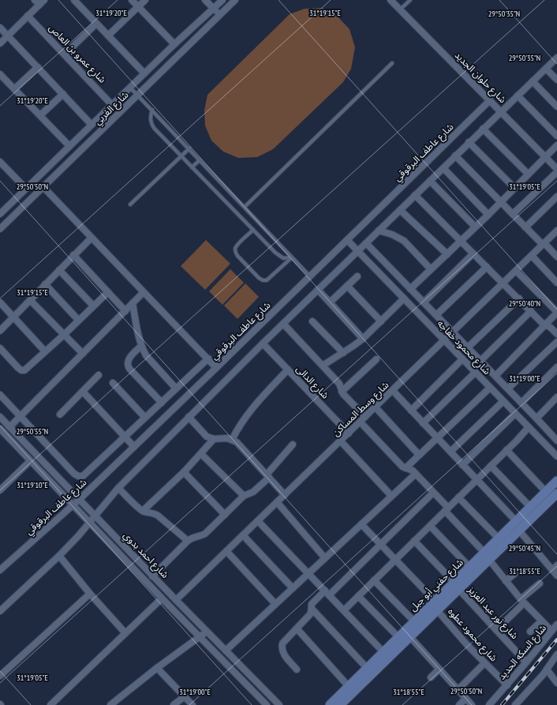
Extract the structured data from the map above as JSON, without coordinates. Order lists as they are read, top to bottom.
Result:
{
  "streets": {
    "street": [
      "شارع عمرو بن العاص",
      "شارع حلوان الجديد",
      "شارع الغربي",
      "شارع عاطف البرقوقي",
      "شارع محمود خفاجه",
      "شارع الدالى",
      "شارع وسط المساكن",
      "شارع احمد بدوي",
      "شارع حفني أبو جبل",
      "شارع نور عبد العزيز",
      "شارع محمود عطوه",
      "شارع السكه الحديد"
    ]
  },
  "crossings": [
    ["شارع عمرو بن العاص", "شارع الغربي"],
    ["شارع حلوان الجديد", "شارع عاطف البرقوقي"],
    ["شارع عاطف البرقوقي", "شارع محمود خفاجه"],
    ["شارع عاطف البرقوقي", "شارع احمد بدوي"],
    ["شارع محمود خفاجه", "شارع وسط المساكن"],
    ["شارع الدالى", "شارع وسط المساكن"],
    ["شارع وسط المساكن", "شارع احمد بدوي"],
    ["شارع حفني أبو جبل", "شارع نور عبد العزيز"],
    ["شارع حفني أبو جبل", "شارع محمود عطوه"],
    ["شارع نور عبد العزيز", "شارع السكه الحديد"],
    ["شارع محمود عطوه", "شارع السكه الحديد"]
  ],
  "coordinates": [
    "31°19'20\"E",
    "31°19'15\"E",
    "29°50'35\"N",
    "31°19'05\"E",
    "29°50'50\"N",
    "29°50'40\"N",
    "31°19'00\"E",
    "29°50'55\"N",
    "31°19'10\"E",
    "29°50'45\"N",
    "31°18'55\"E"
  ]
}
